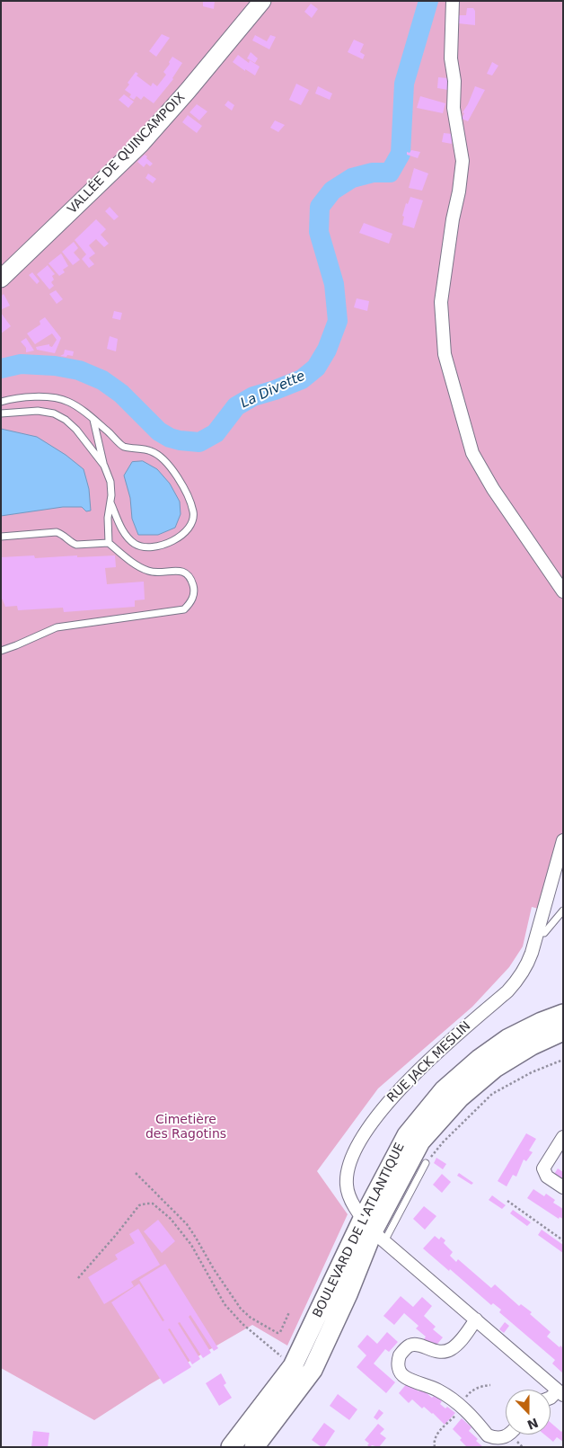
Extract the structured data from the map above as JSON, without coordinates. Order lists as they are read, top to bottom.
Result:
{
  "streets": {
    "main road": ["VALLÉE DE QUINCAMPOIX", "BOULEVARD DE L'ATLANTIQUE"],
    "street": ["RUE JACK MESLIN"]
  },
  "crossings": [
    ["RUE JACK MESLIN", "BOULEVARD DE L'ATLANTIQUE"]
  ],
  "water": ["La Divette"],
  "parks": ["Cimetière des Ragotins"],
  "north": "bottom"
}
